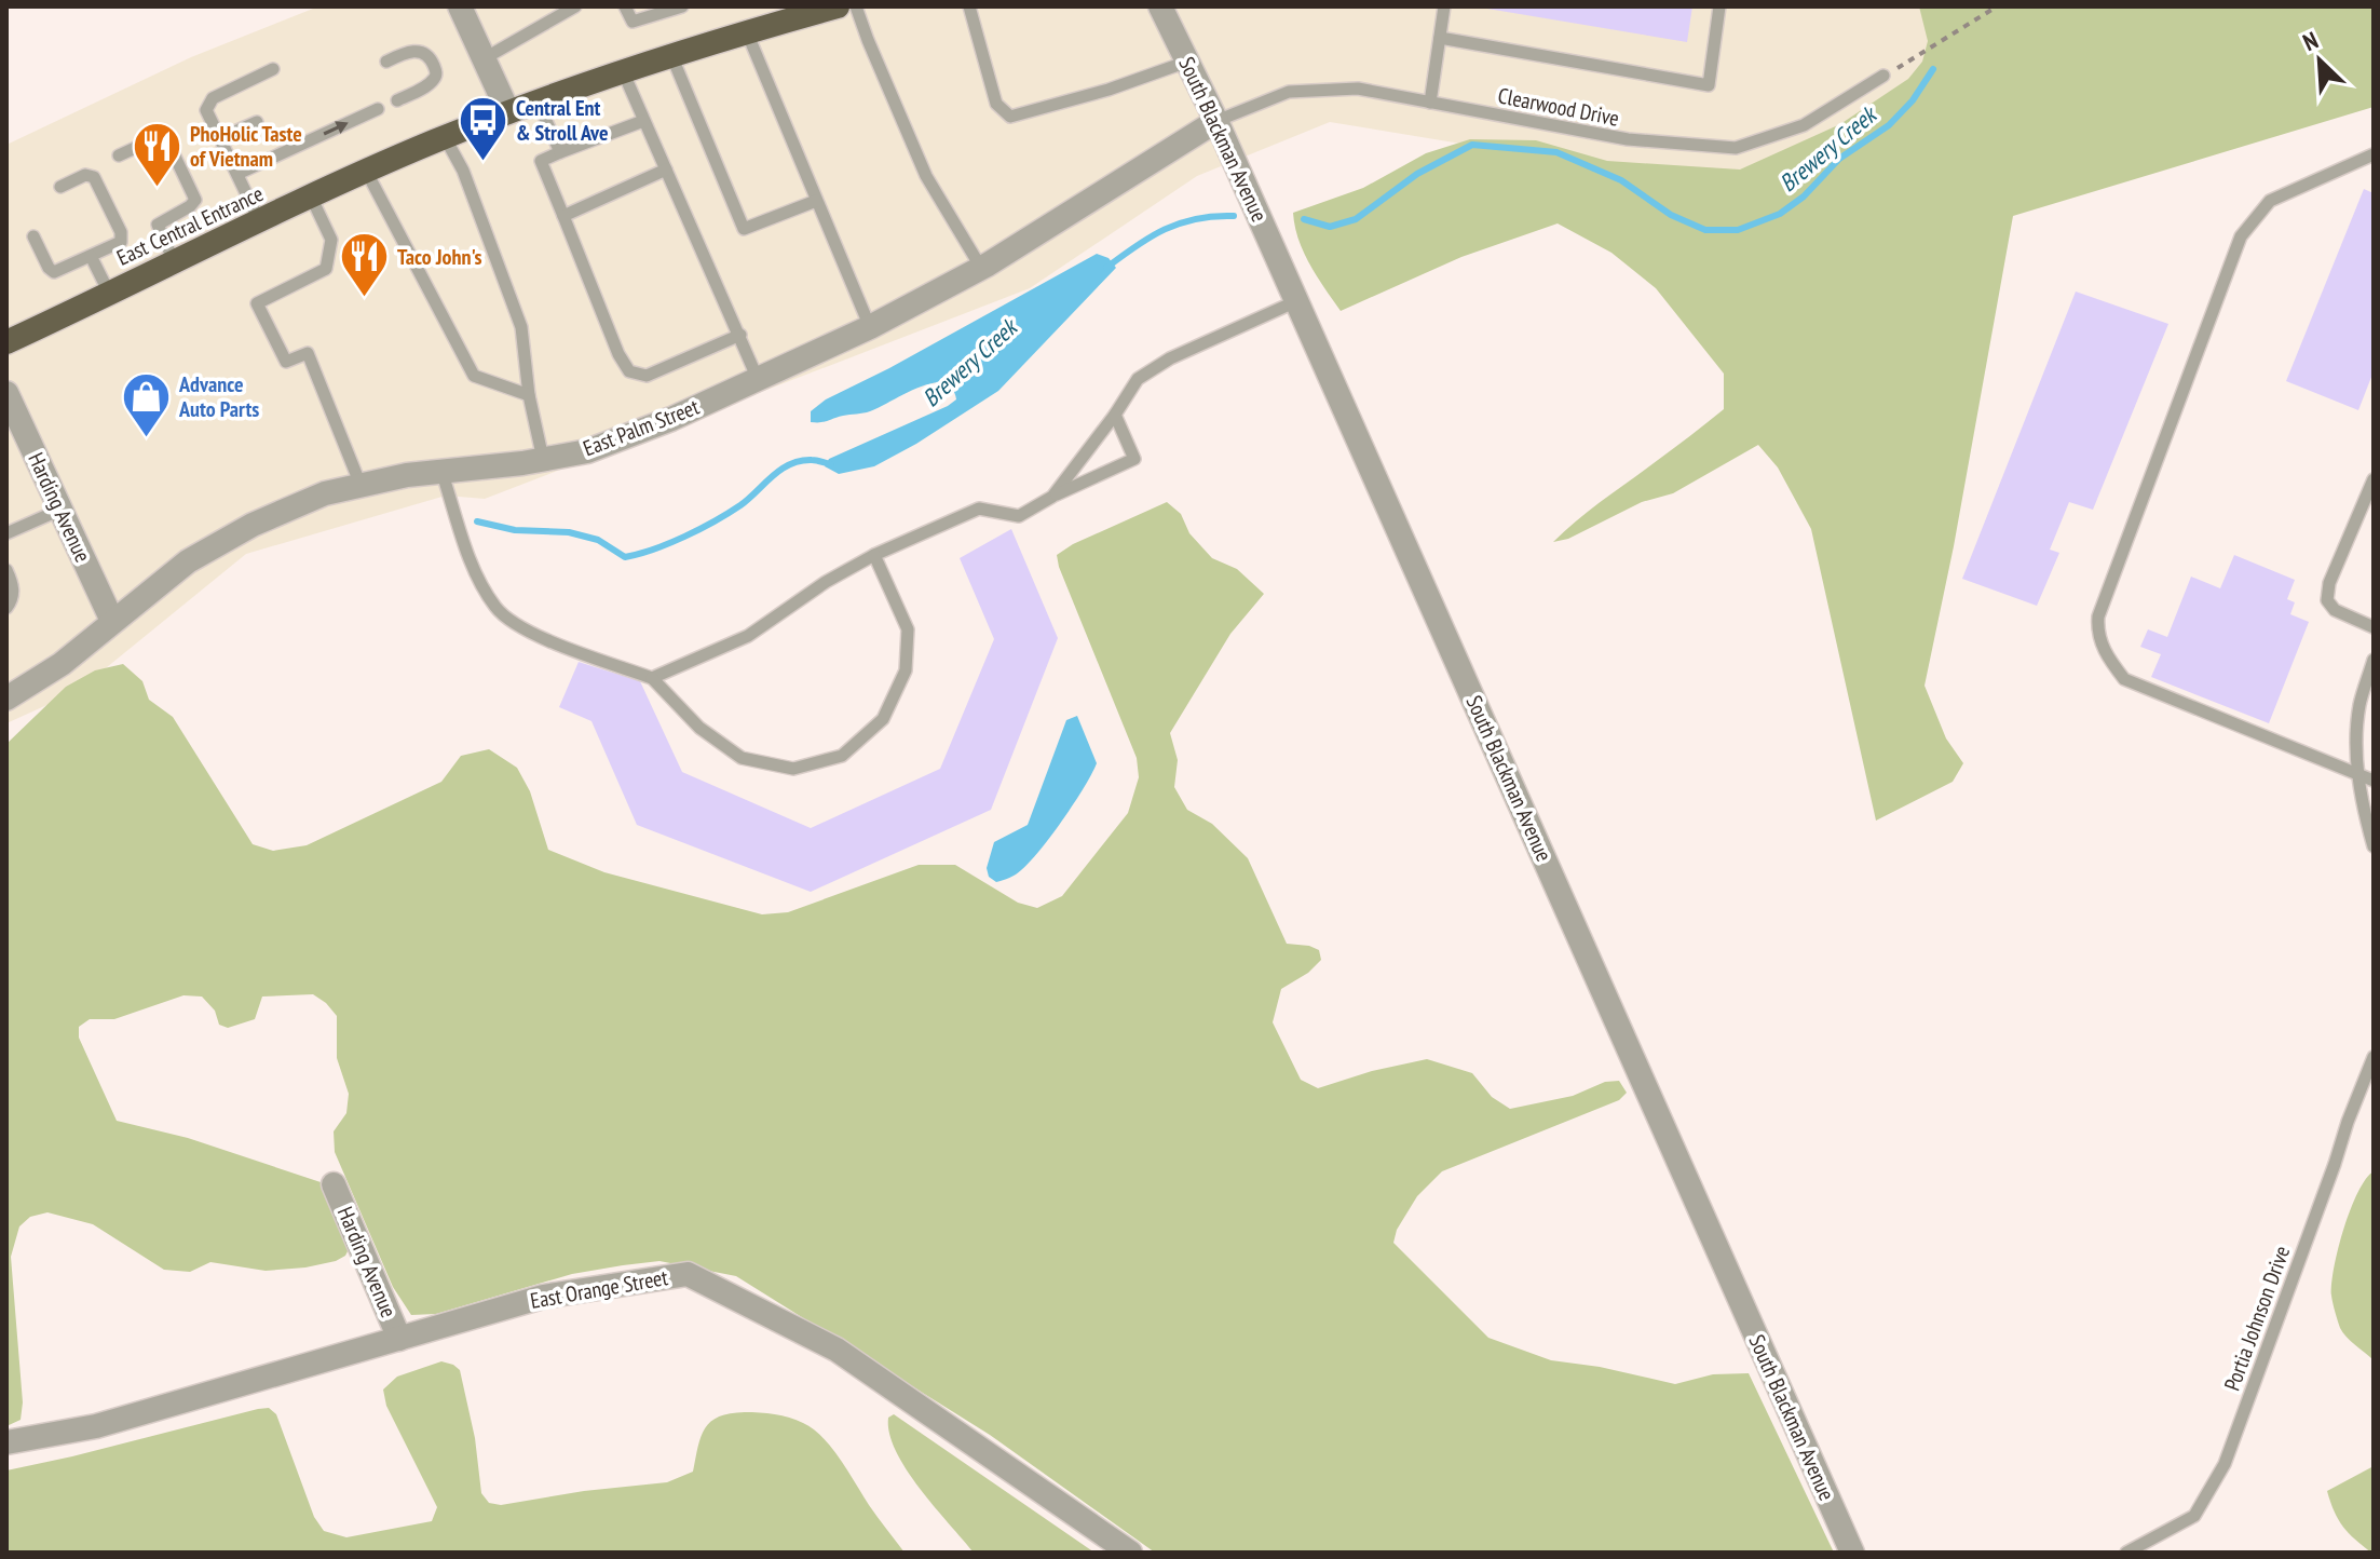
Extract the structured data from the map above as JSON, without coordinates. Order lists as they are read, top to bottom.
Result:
{
  "streets": {
    "highway": ["East Central Entrance"],
    "street": [
      "South Blackman Avenue",
      "East Palm Street",
      "Harding Avenue",
      "East Orange Street"
    ],
    "lane": ["Clearwood Drive", "Portia Johnson Drive"]
  },
  "crossings": [
    ["Clearwood Drive", "South Blackman Avenue"],
    ["Clearwood Drive", "East Palm Street"],
    ["South Blackman Avenue", "East Palm Street"],
    ["East Palm Street", "Harding Avenue"],
    ["Harding Avenue", "East Orange Street"]
  ],
  "water": ["Brewery Creek"],
  "places": {
    "bus stop": ["Central Ent & Stroll Ave"],
    "restaurant": ["PhoHolic Taste of Vietnam", "Taco John's"],
    "shop": ["Advance Auto Parts"]
  },
  "north": "top left"
}
